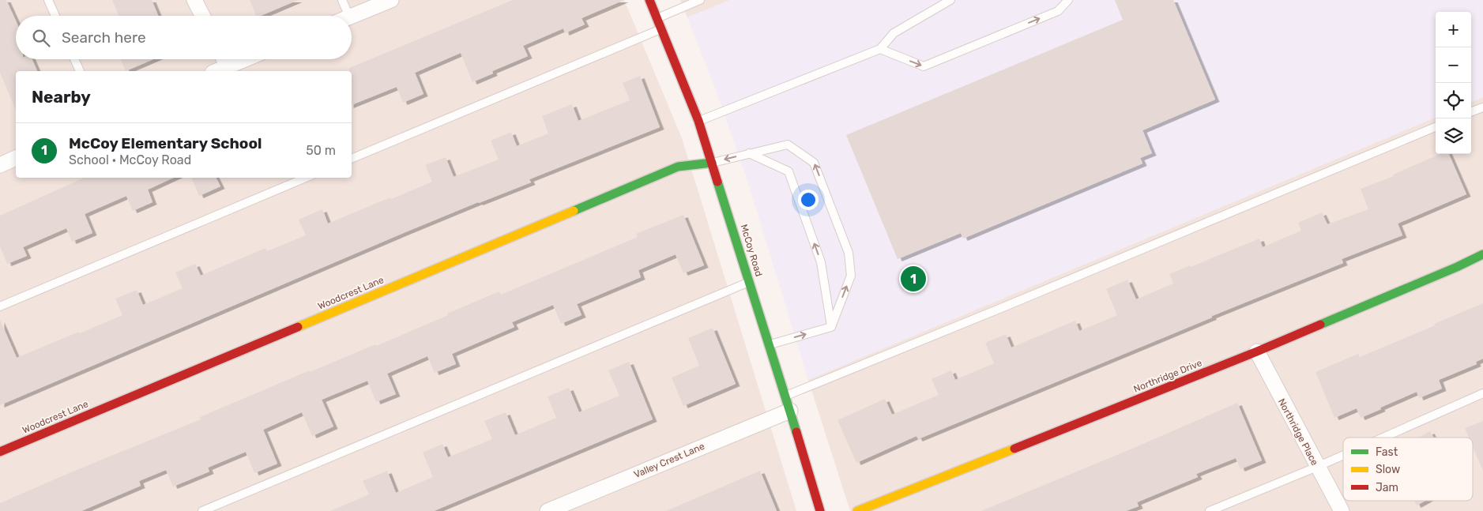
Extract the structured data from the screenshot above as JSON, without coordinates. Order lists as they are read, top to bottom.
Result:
{
  "streets": {
    "street": [
      "McCoy Road",
      "Woodcrest Lane",
      "Northridge Drive",
      "Northridge Place",
      "Valley Crest Lane"
    ]
  },
  "crossings": [
    ["McCoy Road", "Woodcrest Lane"],
    ["McCoy Road", "Valley Crest Lane"],
    ["Northridge Drive", "Northridge Place"]
  ],
  "legend": ["Fast", "Slow", "Jam"],
  "page": {
    "map_buttons": ["+", "−"],
    "search": "Search here",
    "heading": "Nearby",
    "list": [
      {
        "mark": "1",
        "name": "McCoy Elementary School",
        "note": "School · McCoy Road",
        "value": "50 m"
      }
    ],
    "pins": "1"
  }
}
